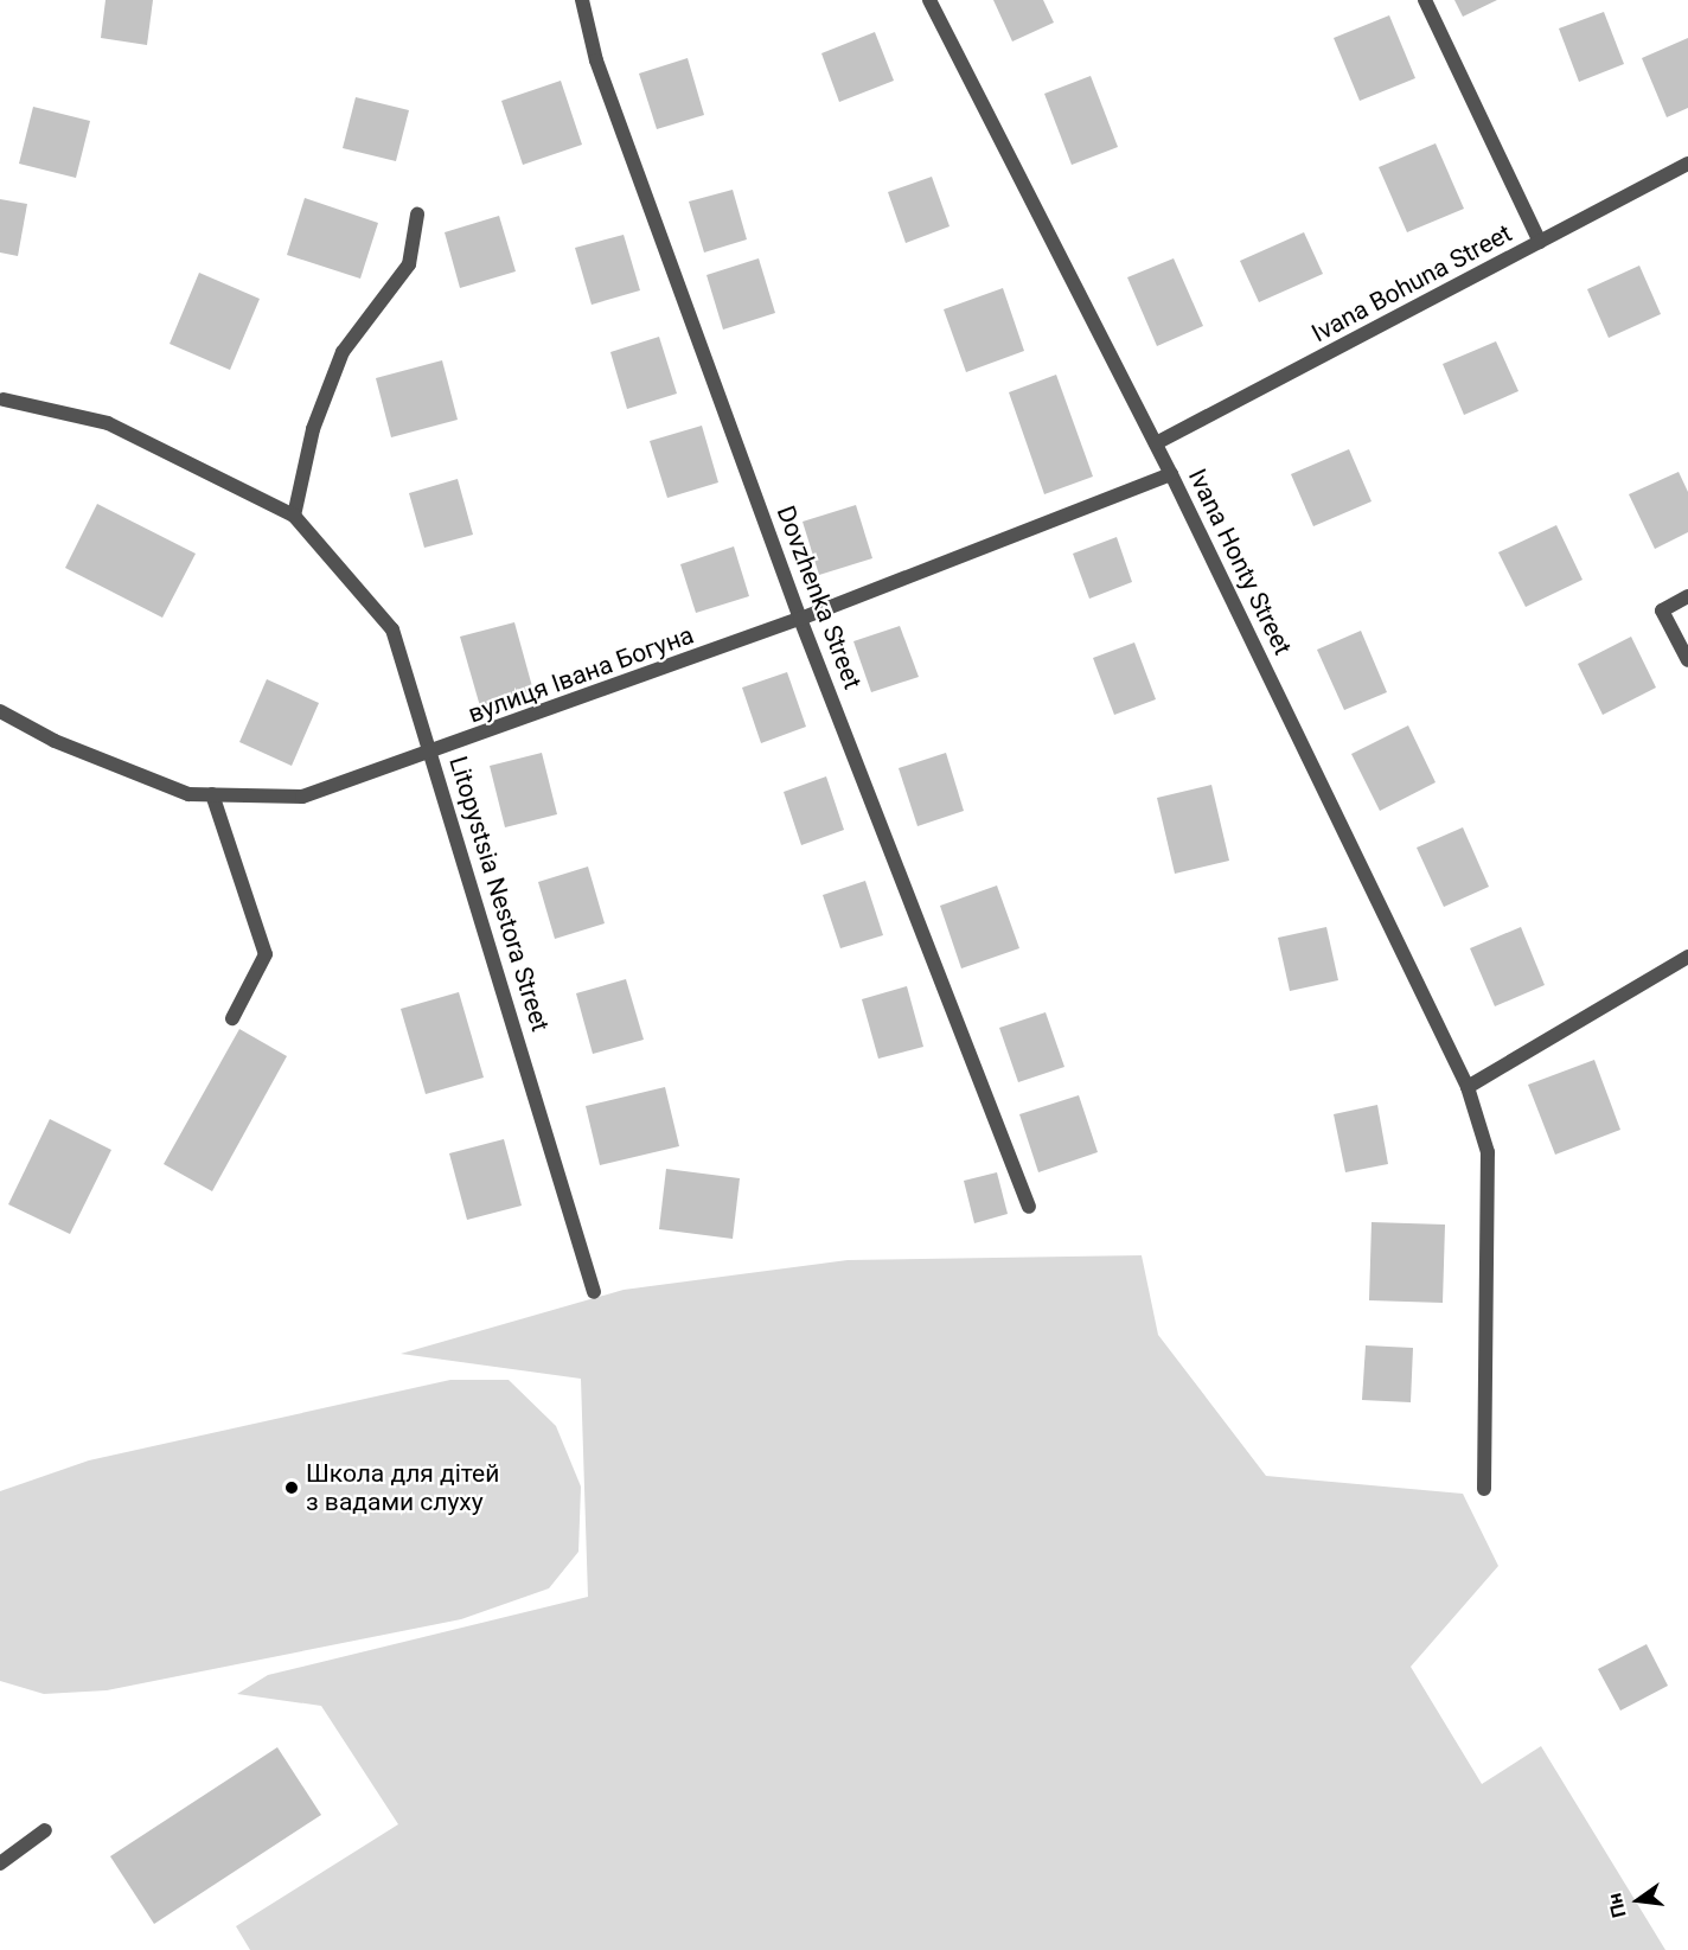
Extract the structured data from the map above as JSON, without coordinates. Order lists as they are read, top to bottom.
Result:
{
  "streets": {
    "street": [
      "Ivana Bohuna Street",
      "Ivana Honty Street",
      "Dovzhenka Street",
      "вулиця Івана Богуна",
      "Litopystsia Nestora Street"
    ]
  },
  "crossings": [
    ["Ivana Bohuna Street", "Ivana Honty Street"],
    ["Ivana Honty Street", "вулиця Івана Богуна"],
    ["Dovzhenka Street", "вулиця Івана Богуна"],
    ["вулиця Івана Богуна", "Litopystsia Nestora Street"]
  ],
  "places": ["Школа для дітей з вадами слуху"],
  "north": "left"
}
